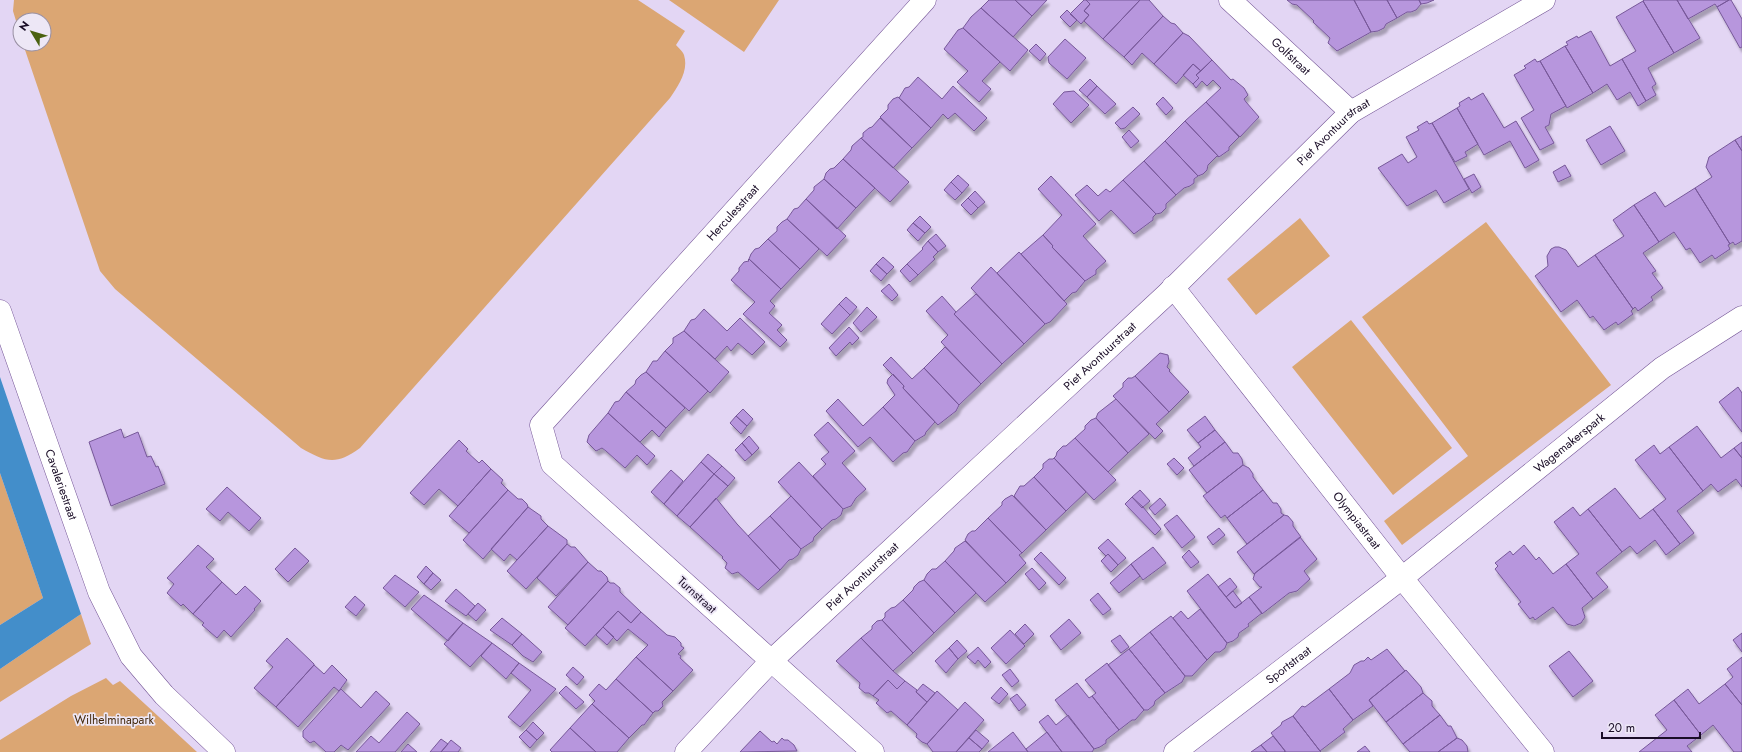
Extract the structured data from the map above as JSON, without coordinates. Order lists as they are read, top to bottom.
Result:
{
  "streets": {
    "street": [
      "Golfstraat",
      "Piet Avontuurstraat",
      "Herculesstraat",
      "Wagemakerspark",
      "Cavaleriestraat",
      "Olympiastraat",
      "Turnstraat",
      "Sportstraat"
    ]
  },
  "crossings": [
    ["Golfstraat", "Piet Avontuurstraat"],
    ["Piet Avontuurstraat", "Olympiastraat"],
    ["Piet Avontuurstraat", "Turnstraat"],
    ["Herculesstraat", "Turnstraat"],
    ["Wagemakerspark", "Olympiastraat"],
    ["Wagemakerspark", "Sportstraat"],
    ["Olympiastraat", "Sportstraat"]
  ],
  "parks": ["Wilhelminapark"],
  "scale_bar": "20 m",
  "north": "top left"
}
